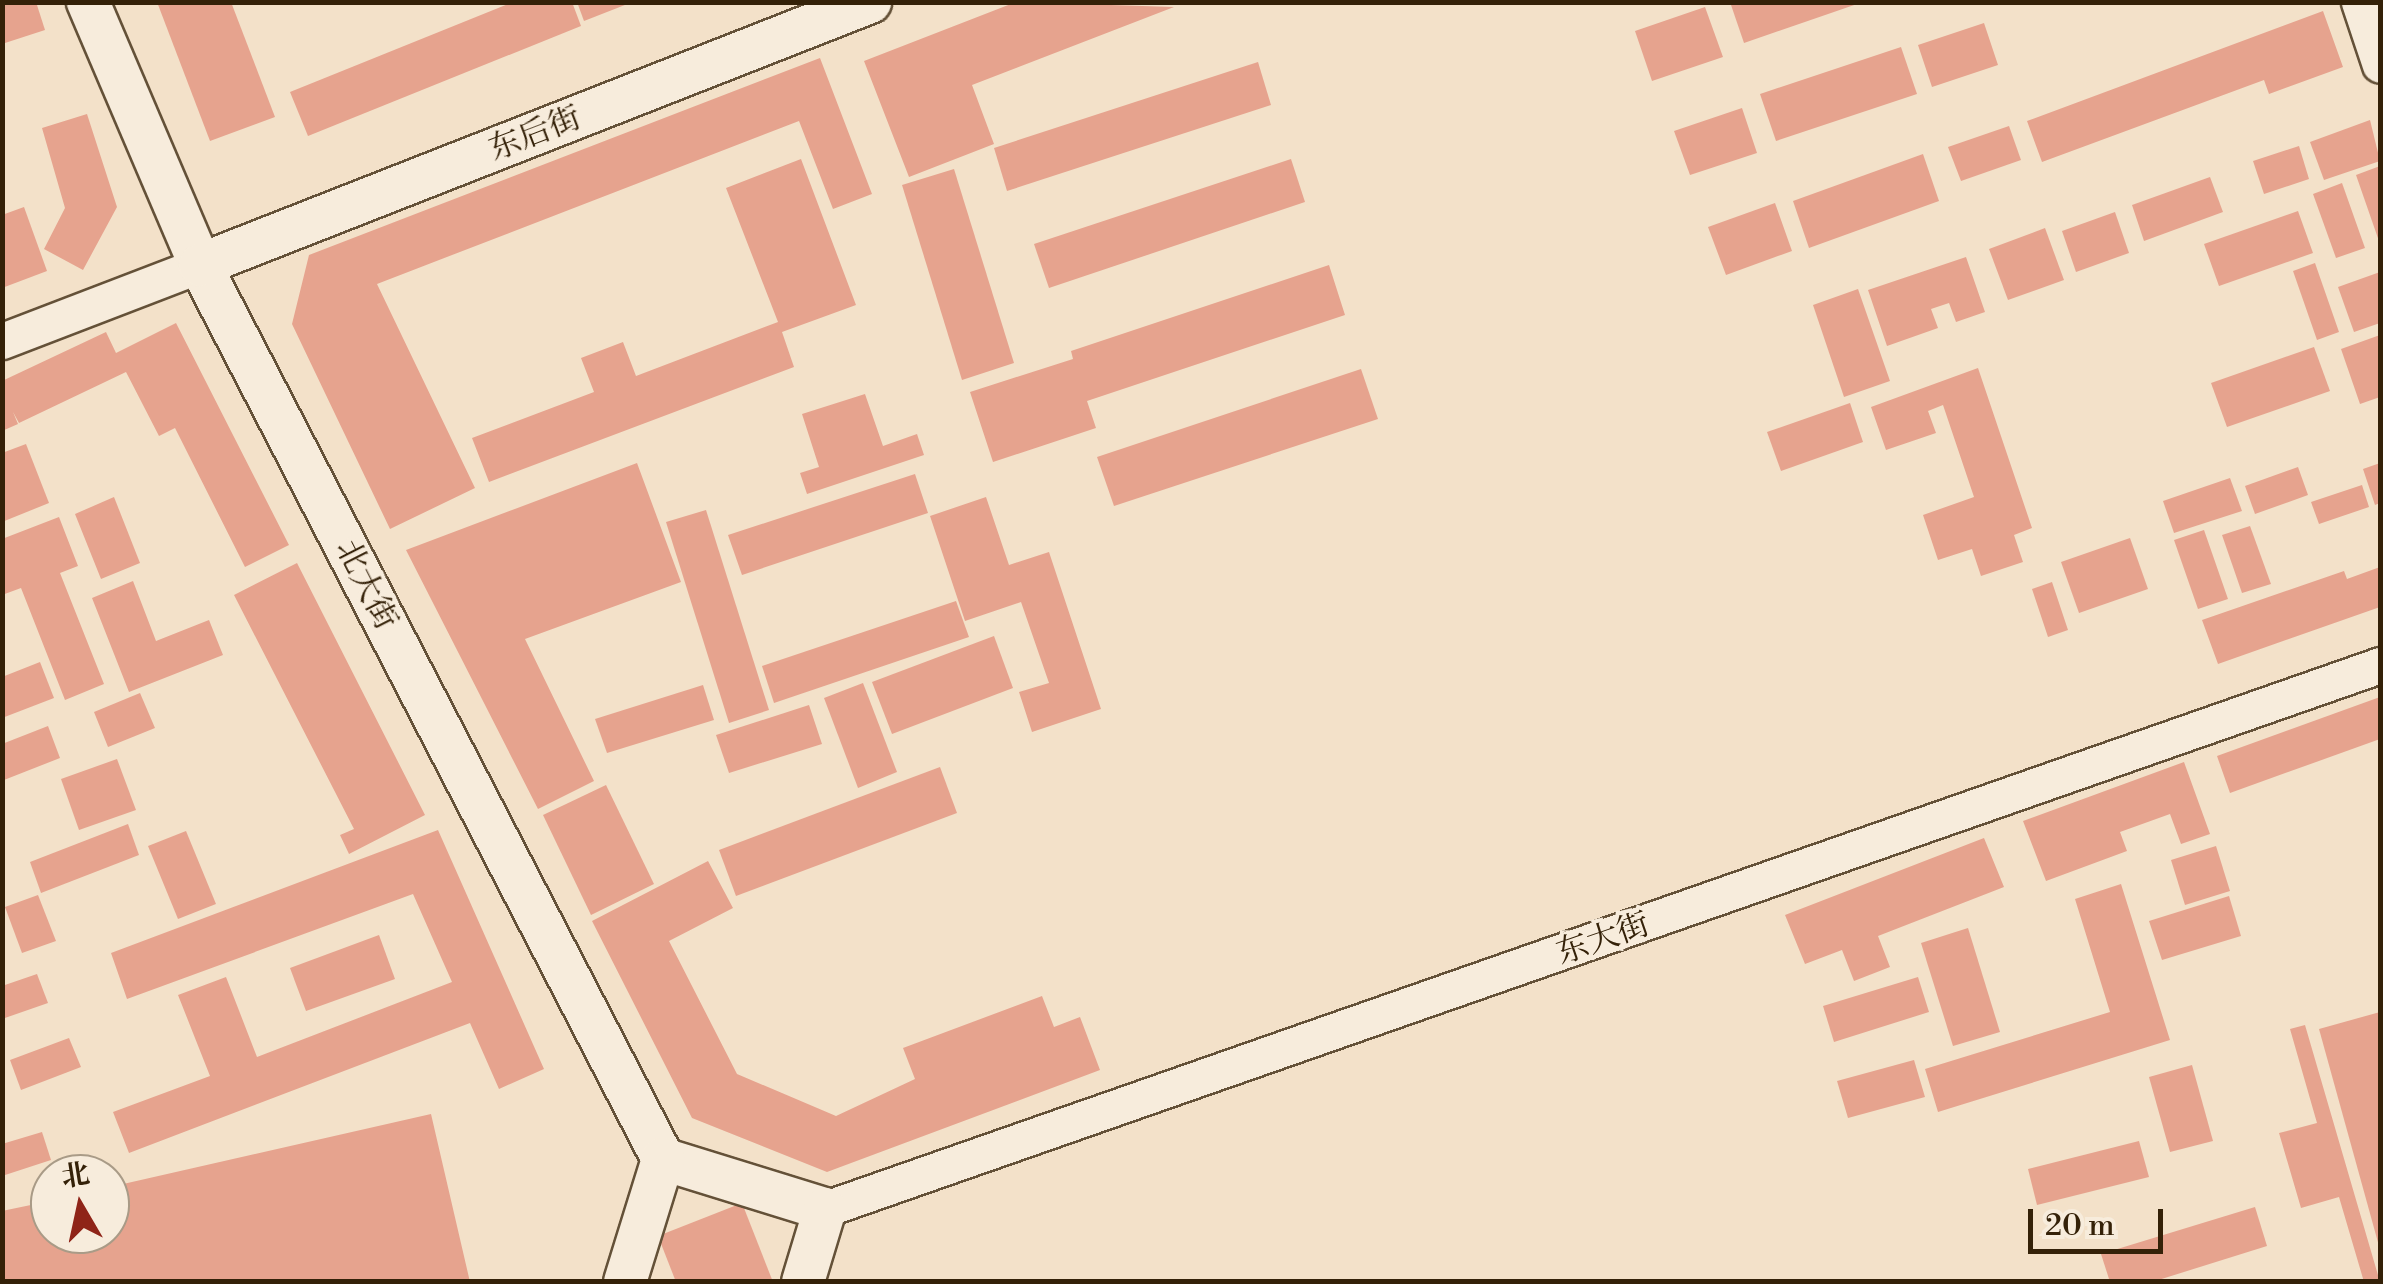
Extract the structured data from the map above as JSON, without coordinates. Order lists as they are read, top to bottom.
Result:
{
  "streets": {
    "street": ["东后街", "北大街", "东大街"]
  },
  "crossings": [
    ["东后街", "北大街"]
  ],
  "scale_bar": "20 m",
  "north": "top"
}
